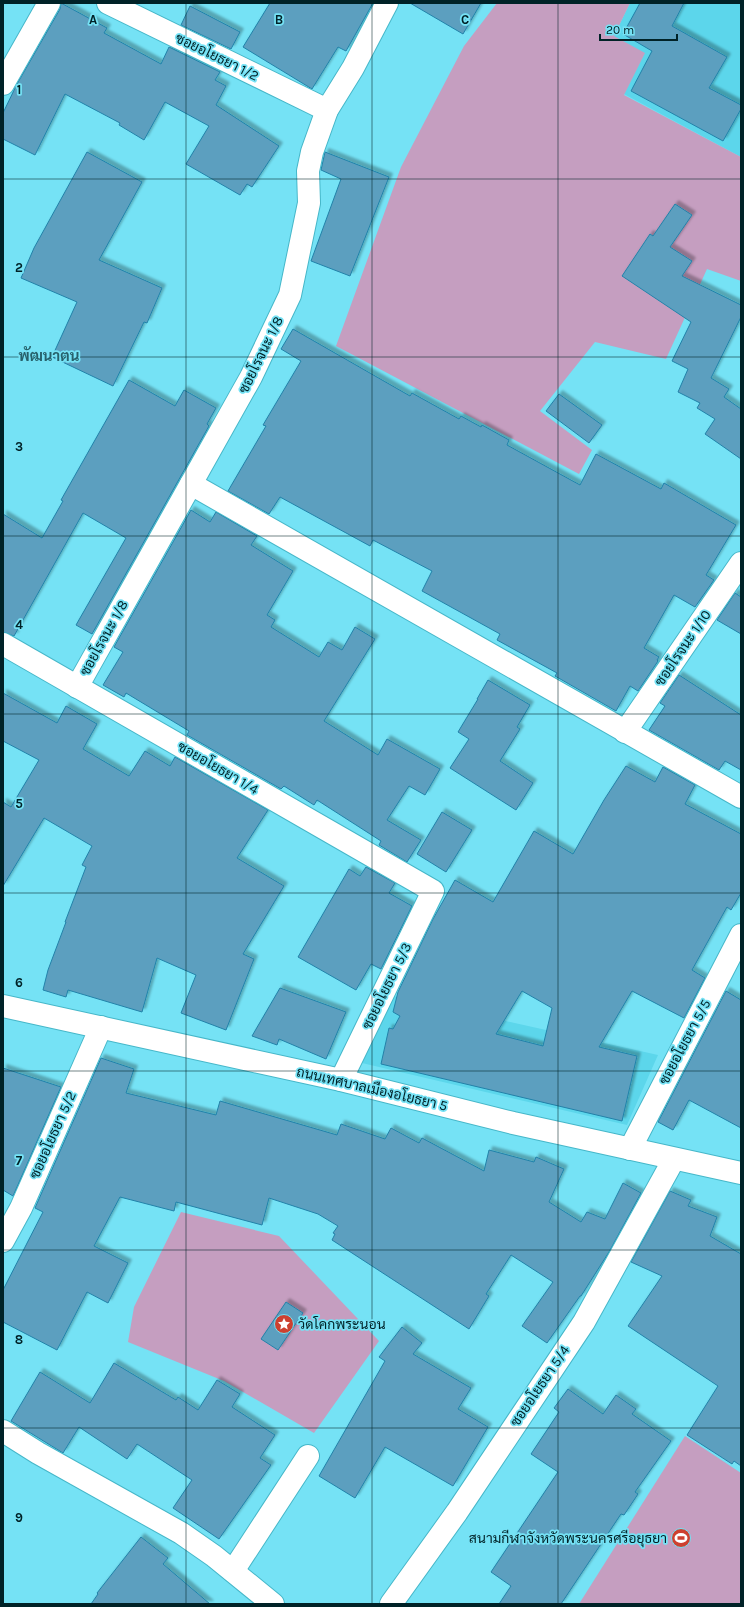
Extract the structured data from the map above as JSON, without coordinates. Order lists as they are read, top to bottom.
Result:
{
  "streets": {
    "street": [
      "ซอยอโยธยา 1/2",
      "ซอยโรจนะ 1/8",
      "ซอยโรจนะ 1/10",
      "ซอยอโยธยา 1/4",
      "ซอยอโยธยา 5/3",
      "ซอยอโยธยา 5/5",
      "ถนนเทศบาลเมืองอโยธยา 5",
      "ซอยอโยธยา 5/2",
      "ซอยอโยธยา 5/4"
    ]
  },
  "crossings": [
    ["ซอยอโยธยา 1/2", "ซอยโรจนะ 1/8"],
    ["ซอยโรจนะ 1/8", "ซอยอโยธยา 1/4"],
    ["ซอยอโยธยา 1/4", "ซอยอโยธยา 5/3"],
    ["ซอยอโยธยา 5/3", "ถนนเทศบาลเมืองอโยธยา 5"],
    ["ซอยอโยธยา 5/5", "ถนนเทศบาลเมืองอโยธยา 5"],
    ["ถนนเทศบาลเมืองอโยธยา 5", "ซอยอโยธยา 5/2"],
    ["ถนนเทศบาลเมืองอโยธยา 5", "ซอยอโยธยา 5/4"]
  ],
  "districts": ["พัฒนาตน"],
  "places": {
    "place": ["วัดโคกพระนอน"],
    "sports": ["สนามกีฬาจังหวัดพระนครศรีอยุธยา"]
  },
  "scale_bar": "20 m",
  "grid": {
    "columns": ["A", "B", "C"],
    "rows": [
      "1",
      "2",
      "3",
      "4",
      "5",
      "6",
      "7",
      "8",
      "9"
    ]
  }
}
